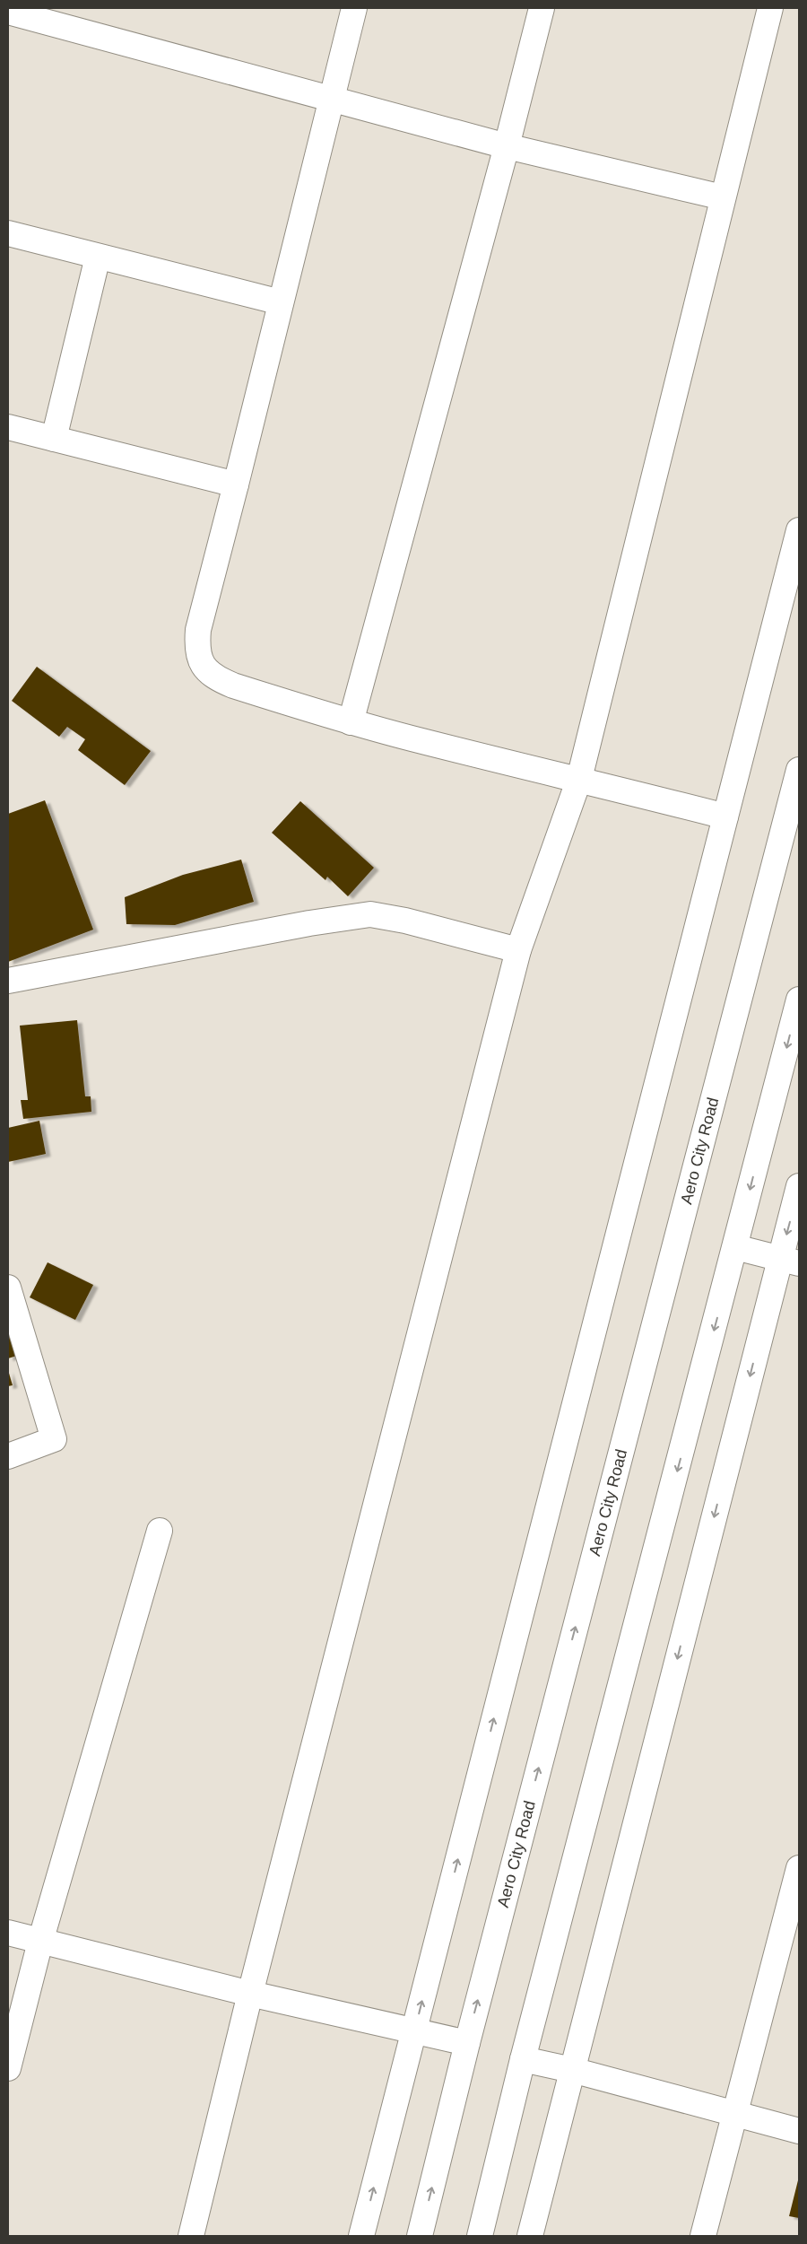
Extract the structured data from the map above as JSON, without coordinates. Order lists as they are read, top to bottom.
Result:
{
  "streets": {
    "street": ["Aero City Road"]
  }
}
